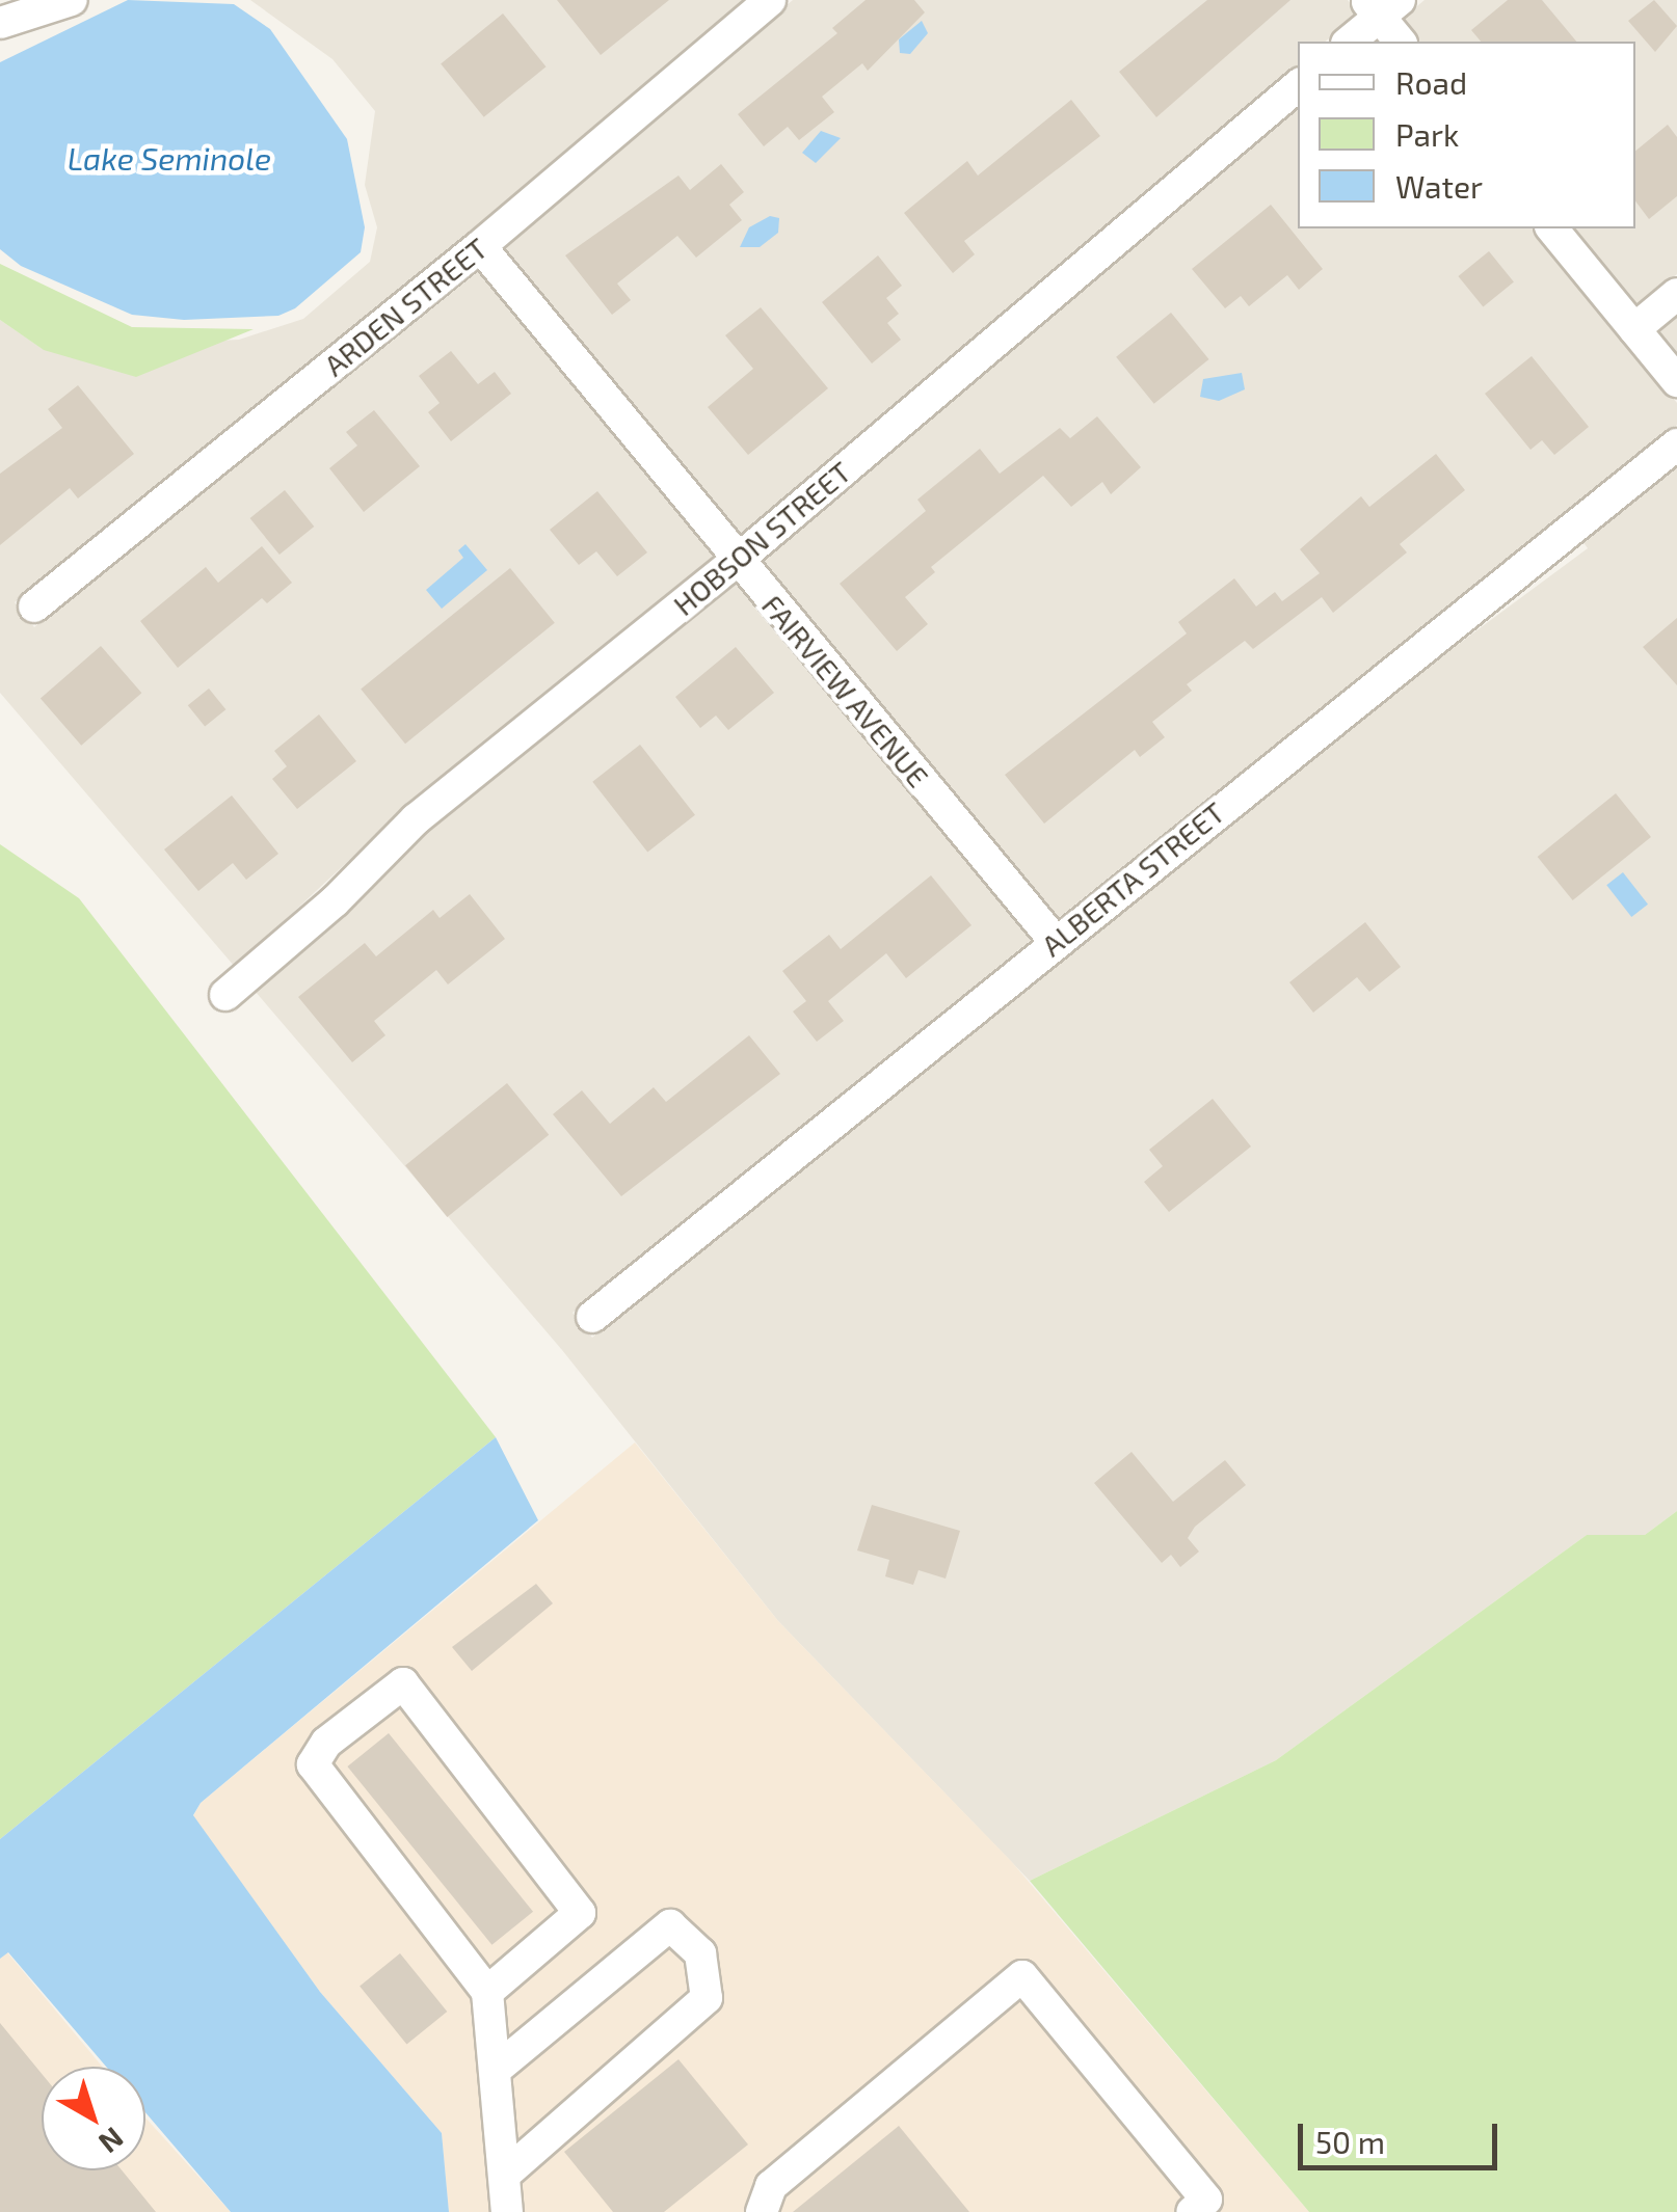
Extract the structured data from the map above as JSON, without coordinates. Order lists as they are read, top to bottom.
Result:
{
  "streets": {
    "street": [
      "ARDEN STREET",
      "HOBSON STREET",
      "FAIRVIEW AVENUE",
      "ALBERTA STREET"
    ]
  },
  "crossings": [
    ["ARDEN STREET", "FAIRVIEW AVENUE"],
    ["HOBSON STREET", "FAIRVIEW AVENUE"],
    ["FAIRVIEW AVENUE", "ALBERTA STREET"]
  ],
  "water": ["Lake Seminole"],
  "legend": ["Road", "Park", "Water"],
  "scale_bar": "50 m",
  "north": "bottom right"
}
